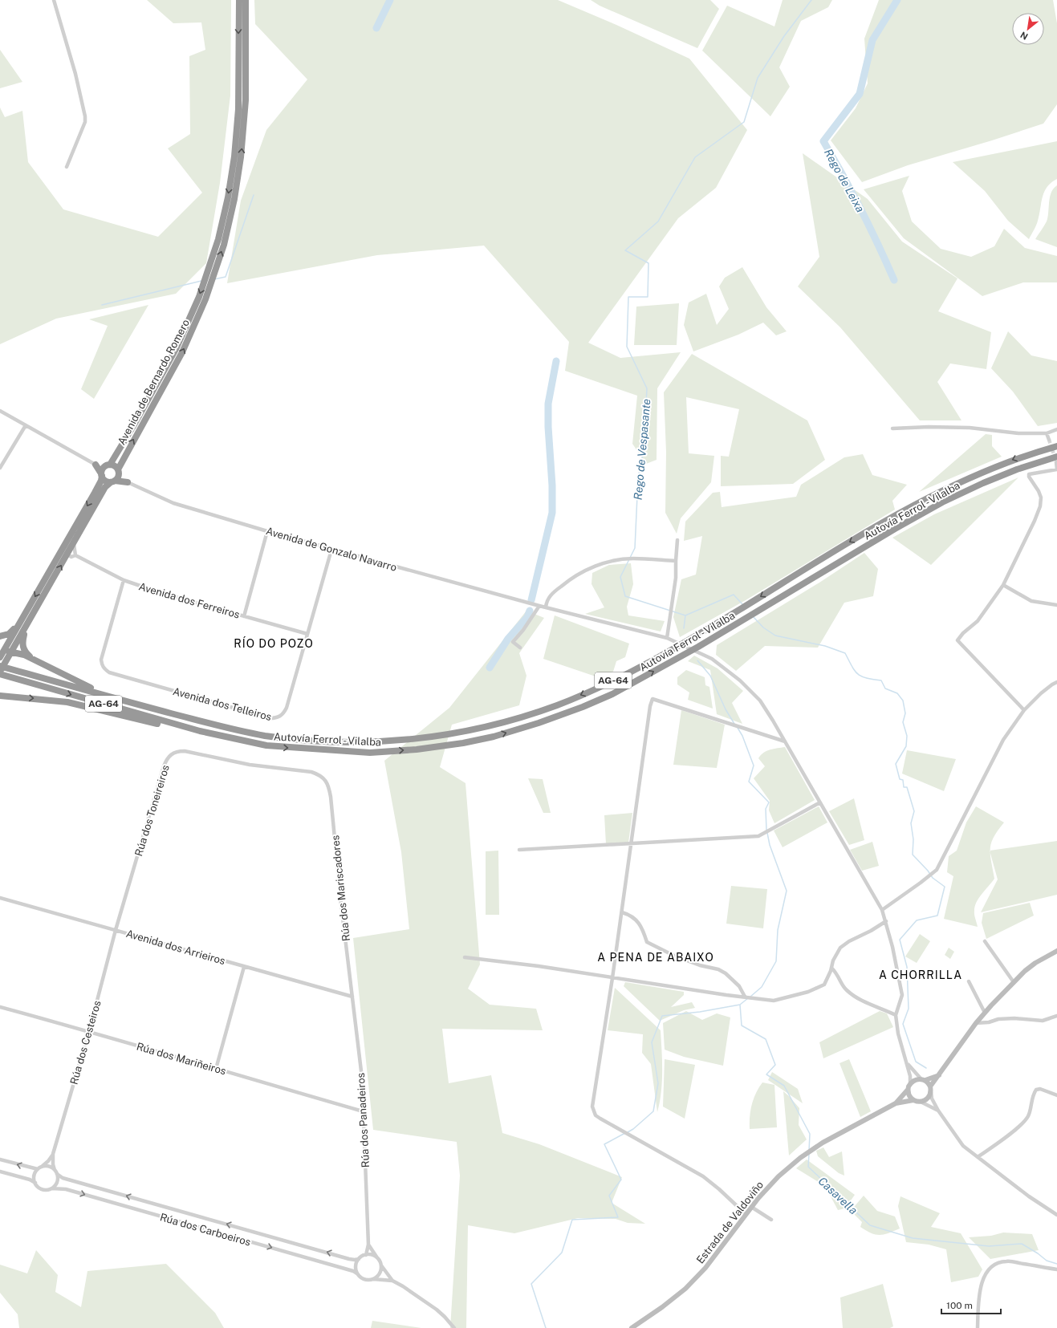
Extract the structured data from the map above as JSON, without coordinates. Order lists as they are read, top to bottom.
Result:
{
  "streets": {
    "highway": ["Avenida de Bernardo Romero", "Autovía Ferrol - Vilalba", "AG-64"],
    "main road": ["Estrada de Valdoviño"],
    "street": [
      "Avenida de Gonzalo Navarro",
      "Avenida dos Ferreiros",
      "Avenida dos Telleiros",
      "Rúa dos Toneireiros",
      "Rúa dos Mariscadores",
      "Avenida dos Arrieiros",
      "Rúa dos Cesteiros",
      "Rúa dos Mariñeiros",
      "Rúa dos Panadeiros",
      "Rúa dos Carboeiros"
    ]
  },
  "crossings": [
    ["Avenida de Gonzalo Navarro", "Avenida dos Telleiros"],
    ["Avenida dos Ferreiros", "Avenida dos Telleiros"],
    ["Rúa dos Toneireiros", "Rúa dos Mariscadores"],
    ["Rúa dos Toneireiros", "Avenida dos Arrieiros"],
    ["Rúa dos Toneireiros", "Rúa dos Cesteiros"],
    ["Rúa dos Mariscadores", "Avenida dos Arrieiros"],
    ["Rúa dos Mariscadores", "Rúa dos Panadeiros"],
    ["Avenida dos Arrieiros", "Rúa dos Cesteiros"],
    ["Avenida dos Arrieiros", "Rúa dos Panadeiros"],
    ["Rúa dos Cesteiros", "Rúa dos Mariñeiros"],
    ["Rúa dos Cesteiros", "Rúa dos Carboeiros"],
    ["Rúa dos Mariñeiros", "Rúa dos Panadeiros"],
    ["Rúa dos Panadeiros", "Rúa dos Carboeiros"]
  ],
  "districts": ["RÍO DO POZO", "A PENA DE ABAIXO", "A CHORRILLA"],
  "water": ["Rego de Leixa", "Rego de Vespasante", "Casavella"],
  "scale_bar": "100 m",
  "north": "bottom left"
}
